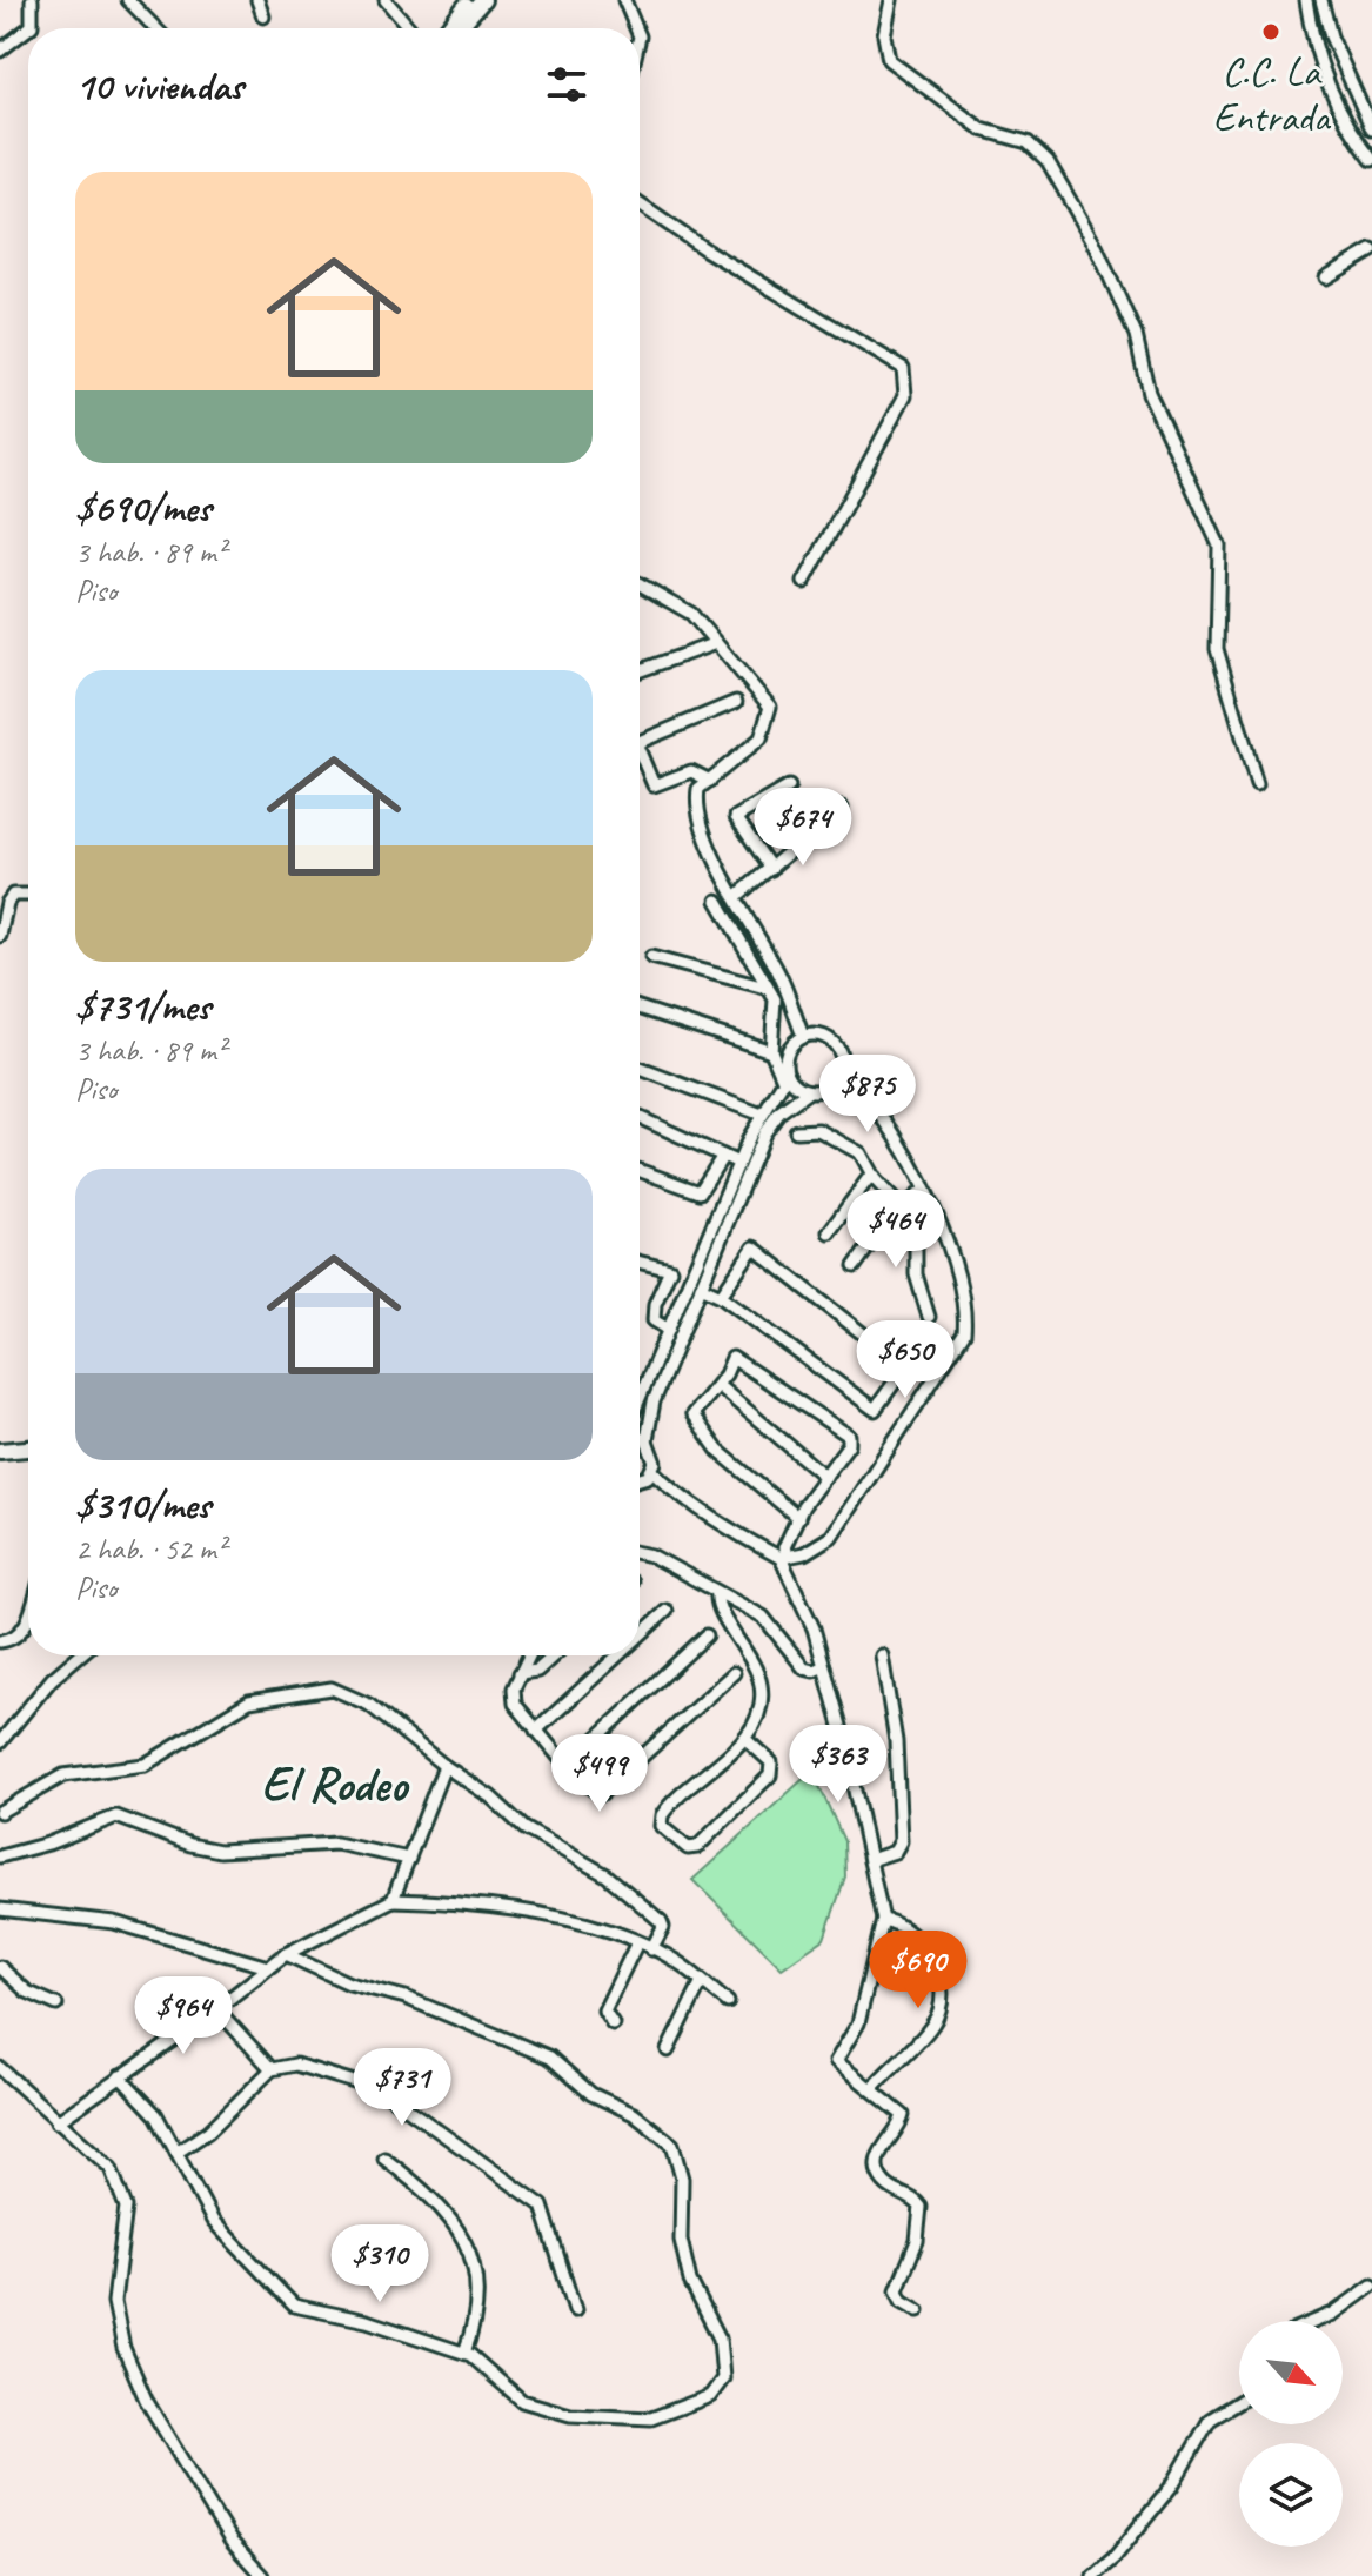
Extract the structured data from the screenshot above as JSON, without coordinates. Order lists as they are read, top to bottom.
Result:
{
  "districts": ["El Rodeo"],
  "places": ["C.C. La Entrada"],
  "north": "bottom right",
  "page": {
    "heading": "10 viviendas",
    "list": [
      {
        "name": "$690/mes",
        "note": "3 hab. · 89 m² · Piso"
      },
      {
        "name": "$731/mes",
        "note": "3 hab. · 89 m² · Piso"
      },
      {
        "name": "$310/mes",
        "note": "2 hab. · 52 m² · Piso"
      }
    ],
    "price": [
      "$674",
      "$875",
      "$464",
      "$650",
      "$363",
      "$499",
      "$690",
      "$964",
      "$731",
      "$310"
    ]
  }
}
